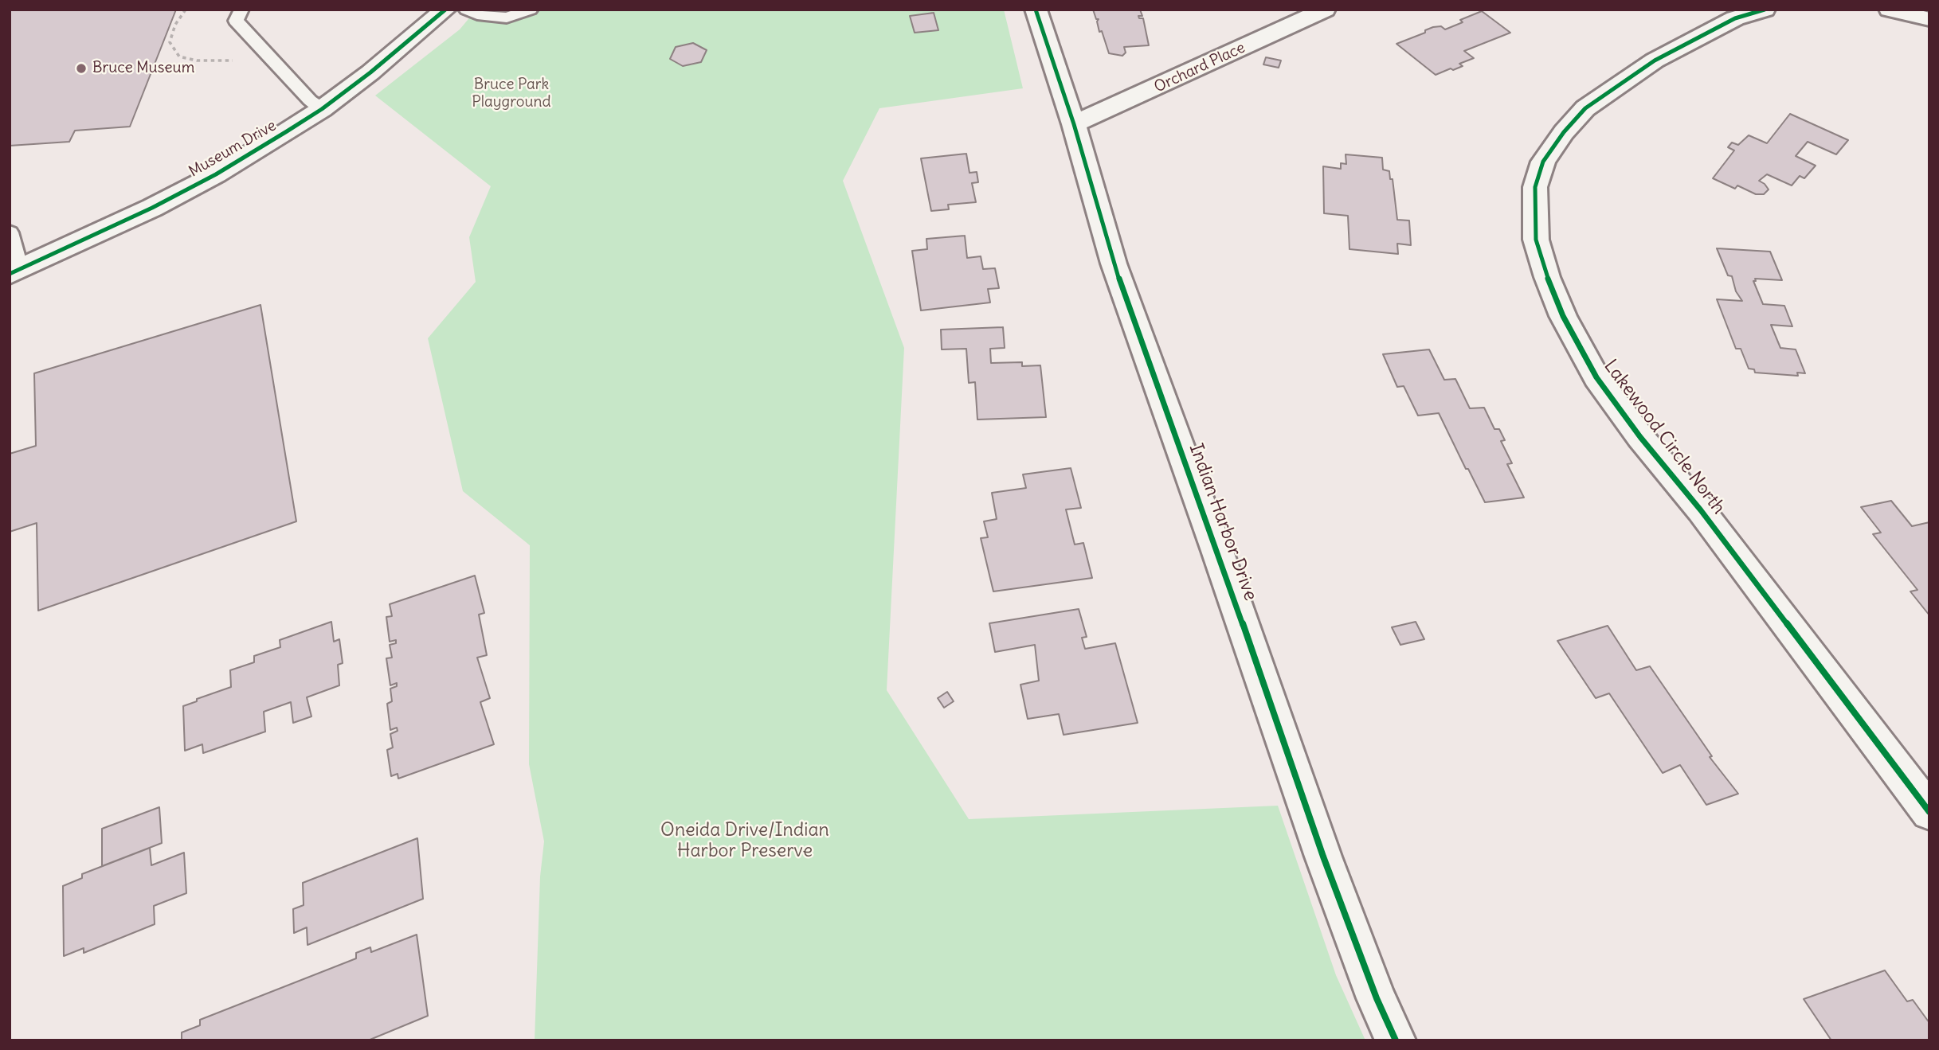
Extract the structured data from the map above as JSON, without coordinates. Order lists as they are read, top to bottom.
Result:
{
  "streets": {
    "street": [
      "Orchard Place",
      "Museum Drive",
      "Lakewood Circle North",
      "Indian Harbor Drive"
    ]
  },
  "crossings": [
    ["Orchard Place", "Indian Harbor Drive"]
  ],
  "parks": ["Bruce Park Playground", "Oneida Drive/Indian Harbor Preserve"],
  "places": ["Bruce Museum"]
}
